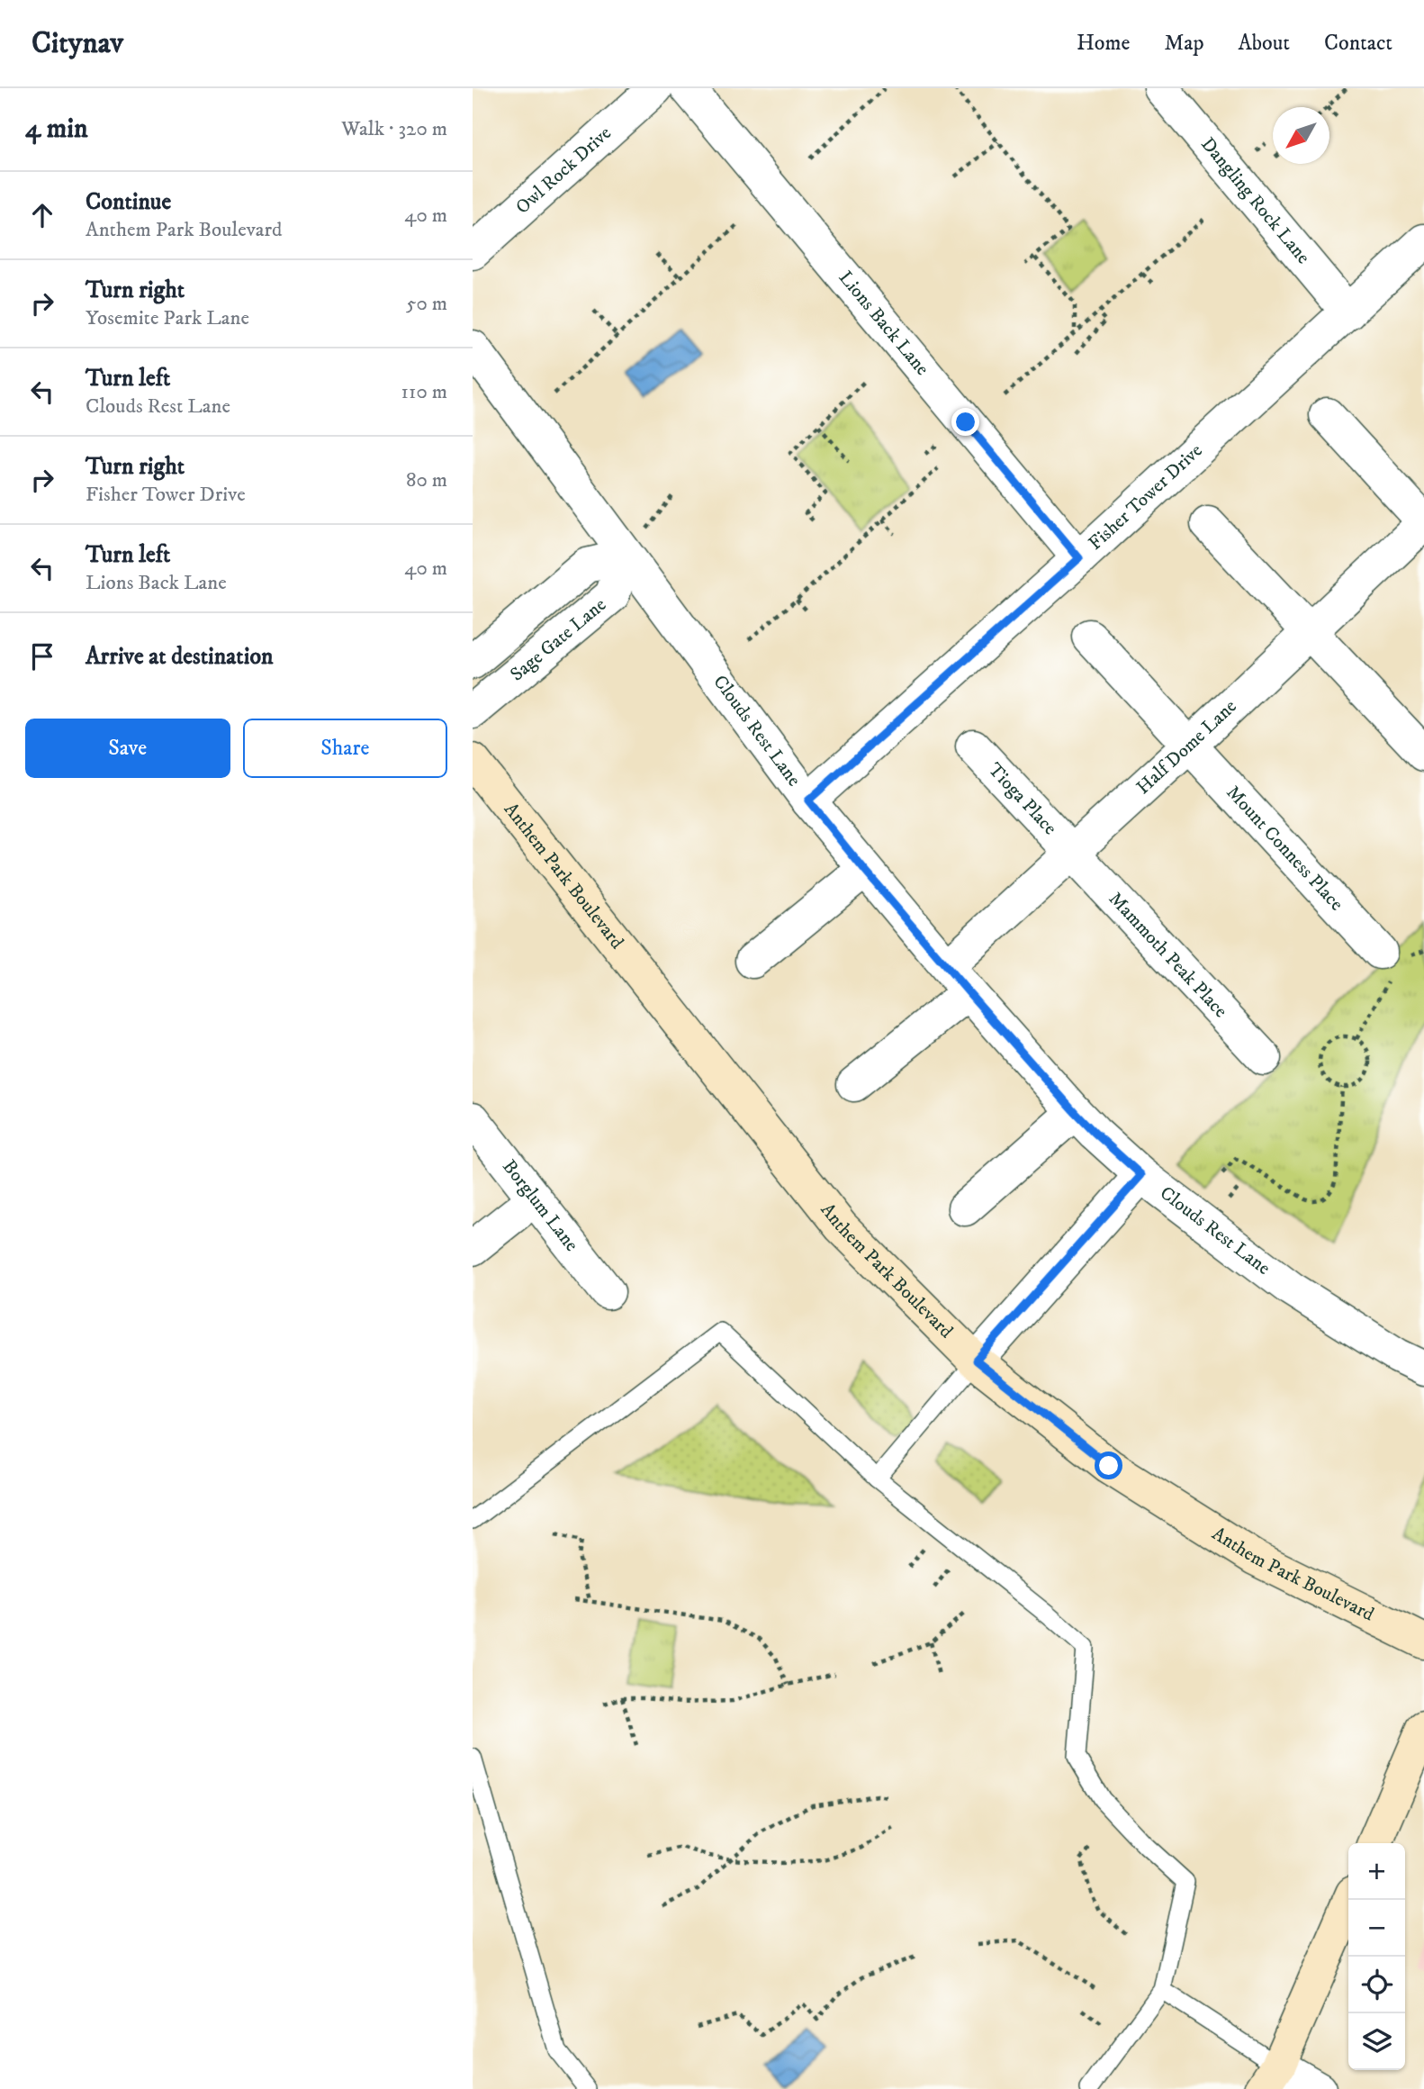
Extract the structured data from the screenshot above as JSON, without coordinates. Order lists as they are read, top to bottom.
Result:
{
  "streets": {
    "main road": ["Anthem Park Boulevard"],
    "street": [
      "Owl Rock Drive",
      "Dangling Rock Lane",
      "Lions Back Lane",
      "Fisher Tower Drive",
      "Sage Gate Lane",
      "Clouds Rest Lane",
      "Half Dome Lane",
      "Tioga Place",
      "Mount Conness Place",
      "Mammoth Peak Place",
      "Borglum Lane"
    ]
  },
  "crossings": [
    ["Dangling Rock Lane", "Fisher Tower Drive"],
    ["Lions Back Lane", "Fisher Tower Drive"],
    ["Fisher Tower Drive", "Clouds Rest Lane"],
    ["Sage Gate Lane", "Clouds Rest Lane"],
    ["Clouds Rest Lane", "Half Dome Lane"],
    ["Half Dome Lane", "Tioga Place"],
    ["Half Dome Lane", "Mount Conness Place"],
    ["Half Dome Lane", "Mammoth Peak Place"],
    ["Tioga Place", "Mammoth Peak Place"]
  ],
  "north": "bottom left",
  "page": {
    "header": "Citynav",
    "nav": [
      "Home",
      "Map",
      "About",
      "Contact"
    ],
    "heading": ["4 min", "Walk · 320 m"],
    "list": [
      ["Continue", "Anthem Park Boulevard", "40 m"],
      ["Turn right", "Yosemite Park Lane", "50 m"],
      ["Turn left", "Clouds Rest Lane", "110 m"],
      ["Turn right", "Fisher Tower Drive", "80 m"],
      ["Turn left", "Lions Back Lane", "40 m"],
      "Arrive at destination"
    ],
    "buttons": ["Save", "Share"],
    "map_buttons": ["+", "−"]
  }
}
